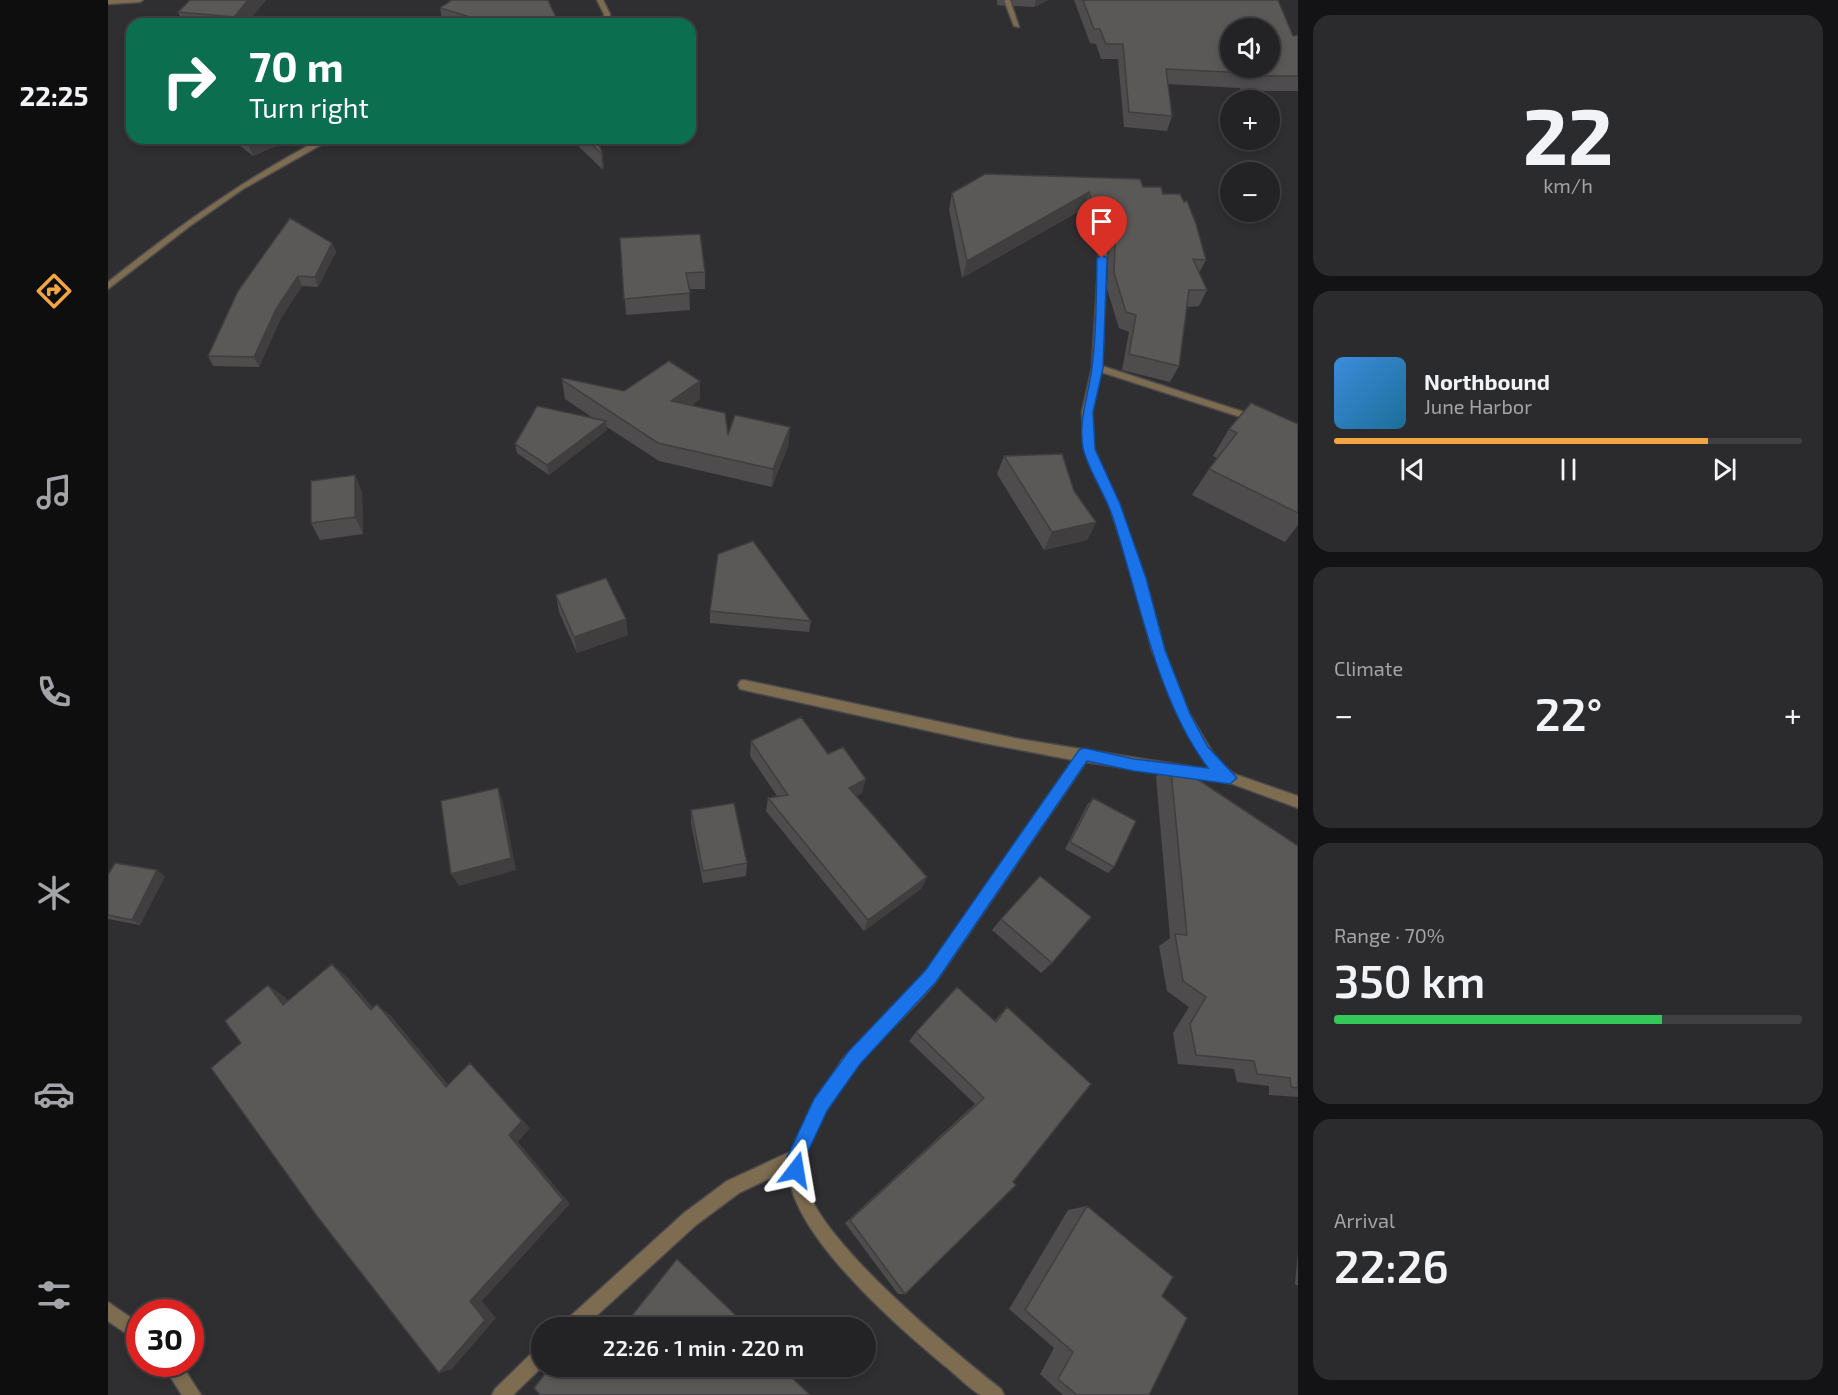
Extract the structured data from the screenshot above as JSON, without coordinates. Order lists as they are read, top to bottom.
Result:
{
  "page": {
    "tabs": "22:25",
    "tile": [
      ["22", "km/h"],
      "Climate",
      ["Range · 70%", "350 km"],
      ["Arrival", "22:26"]
    ],
    "map_buttons": ["+", "−"],
    "turn": ["70 m", "Turn right"],
    "song": ["Northbound", "June Harbor"],
    "heat": ["−", "22°", "+"],
    "limit": "30",
    "trip": "22:26 · 1 min · 220 m"
  }
}
